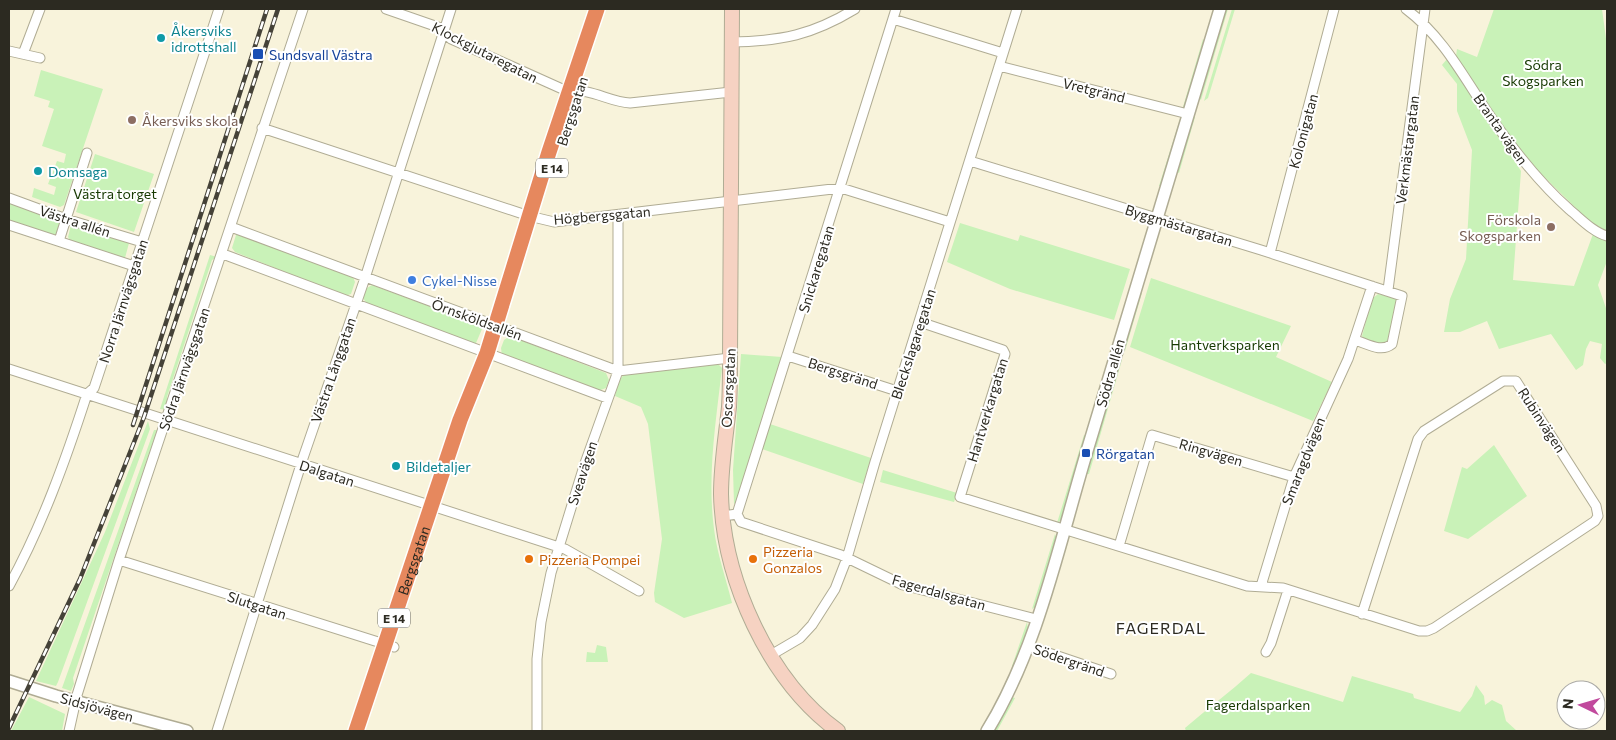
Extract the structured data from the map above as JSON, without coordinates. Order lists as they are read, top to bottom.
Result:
{
  "streets": {
    "highway": ["Bergsgatan", "E 14"],
    "main road": ["Oscarsgatan"],
    "street": [
      "Klockgjutaregatan",
      "Vretgränd",
      "Branta vägen",
      "Kolonigatan",
      "Verkmästargatan",
      "Högbergsgatan",
      "Västra allén",
      "Byggmästargatan",
      "Snickaregatan",
      "Norra Järnvägsgatan",
      "Örnsköldsallén",
      "Bleckslagaregatan",
      "Södra Järnvägsgatan",
      "Västra Långgatan",
      "Bergsgränd",
      "Södra allén",
      "Hantverkargatan",
      "Rubinvägen",
      "Ringvägen",
      "Smaragdvägen",
      "Dalgatan",
      "Sveavägen",
      "Fagerdalsgatan",
      "Slutgatan",
      "Södergränd",
      "Sidsjövägen"
    ]
  },
  "crossings": [
    ["Klockgjutaregatan", "Bergsgatan"],
    ["Klockgjutaregatan", "Västra Långgatan"],
    ["Klockgjutaregatan", "Oscarsgatan"],
    ["Vretgränd", "Bleckslagaregatan"],
    ["Vretgränd", "Södra allén"],
    ["Bergsgatan", "Högbergsgatan"],
    ["Bergsgatan", "Örnsköldsallén"],
    ["Bergsgatan", "Dalgatan"],
    ["Bergsgatan", "Slutgatan"],
    ["Branta vägen", "Verkmästargatan"],
    ["Kolonigatan", "Byggmästargatan"],
    ["Verkmästargatan", "Byggmästargatan"],
    ["Högbergsgatan", "Snickaregatan"],
    ["Högbergsgatan", "Bleckslagaregatan"],
    ["Högbergsgatan", "Södra Järnvägsgatan"],
    ["Högbergsgatan", "Västra Långgatan"],
    ["Högbergsgatan", "Oscarsgatan"],
    ["Högbergsgatan", "Sveavägen"],
    ["Västra allén", "Norra Järnvägsgatan"],
    ["Byggmästargatan", "Bleckslagaregatan"],
    ["Byggmästargatan", "Södra allén"],
    ["Byggmästargatan", "Smaragdvägen"],
    ["Snickaregatan", "Bergsgränd"],
    ["Snickaregatan", "Fagerdalsgatan"],
    ["Norra Järnvägsgatan", "Dalgatan"],
    ["Örnsköldsallén", "Södra Järnvägsgatan"],
    ["Örnsköldsallén", "Västra Långgatan"],
    ["Örnsköldsallén", "Oscarsgatan"],
    ["Örnsköldsallén", "Sveavägen"],
    ["Bleckslagaregatan", "Bergsgränd"],
    ["Bleckslagaregatan", "Oscarsgatan"],
    ["Bleckslagaregatan", "Hantverkargatan"],
    ["Bleckslagaregatan", "Fagerdalsgatan"],
    ["Södra Järnvägsgatan", "Dalgatan"],
    ["Södra Järnvägsgatan", "Slutgatan"],
    ["Södra Järnvägsgatan", "Sidsjövägen"],
    ["Västra Långgatan", "Dalgatan"],
    ["Västra Långgatan", "Slutgatan"],
    ["Södra allén", "Hantverkargatan"],
    ["Södra allén", "Fagerdalsgatan"],
    ["Södra allén", "Södergränd"],
    ["Ringvägen", "Smaragdvägen"],
    ["Dalgatan", "Sveavägen"]
  ],
  "districts": ["FAGERDAL"],
  "parks": [
    "Södra Skogsparken",
    "Västra torget",
    "Hantverksparken",
    "Fagerdalsparken"
  ],
  "places": {
    "other": [
      "Åkersviks idrottshall",
      "Åkersviks skola",
      "Domsaga",
      "Förskola Skogsparken",
      "Cykel-Nisse",
      "Bildetaljer",
      "Pizzeria Pompei",
      "Pizzeria Gonzalos"
    ],
    "transit": ["Sundsvall Västra", "Rörgatan"]
  },
  "north": "left"
}
